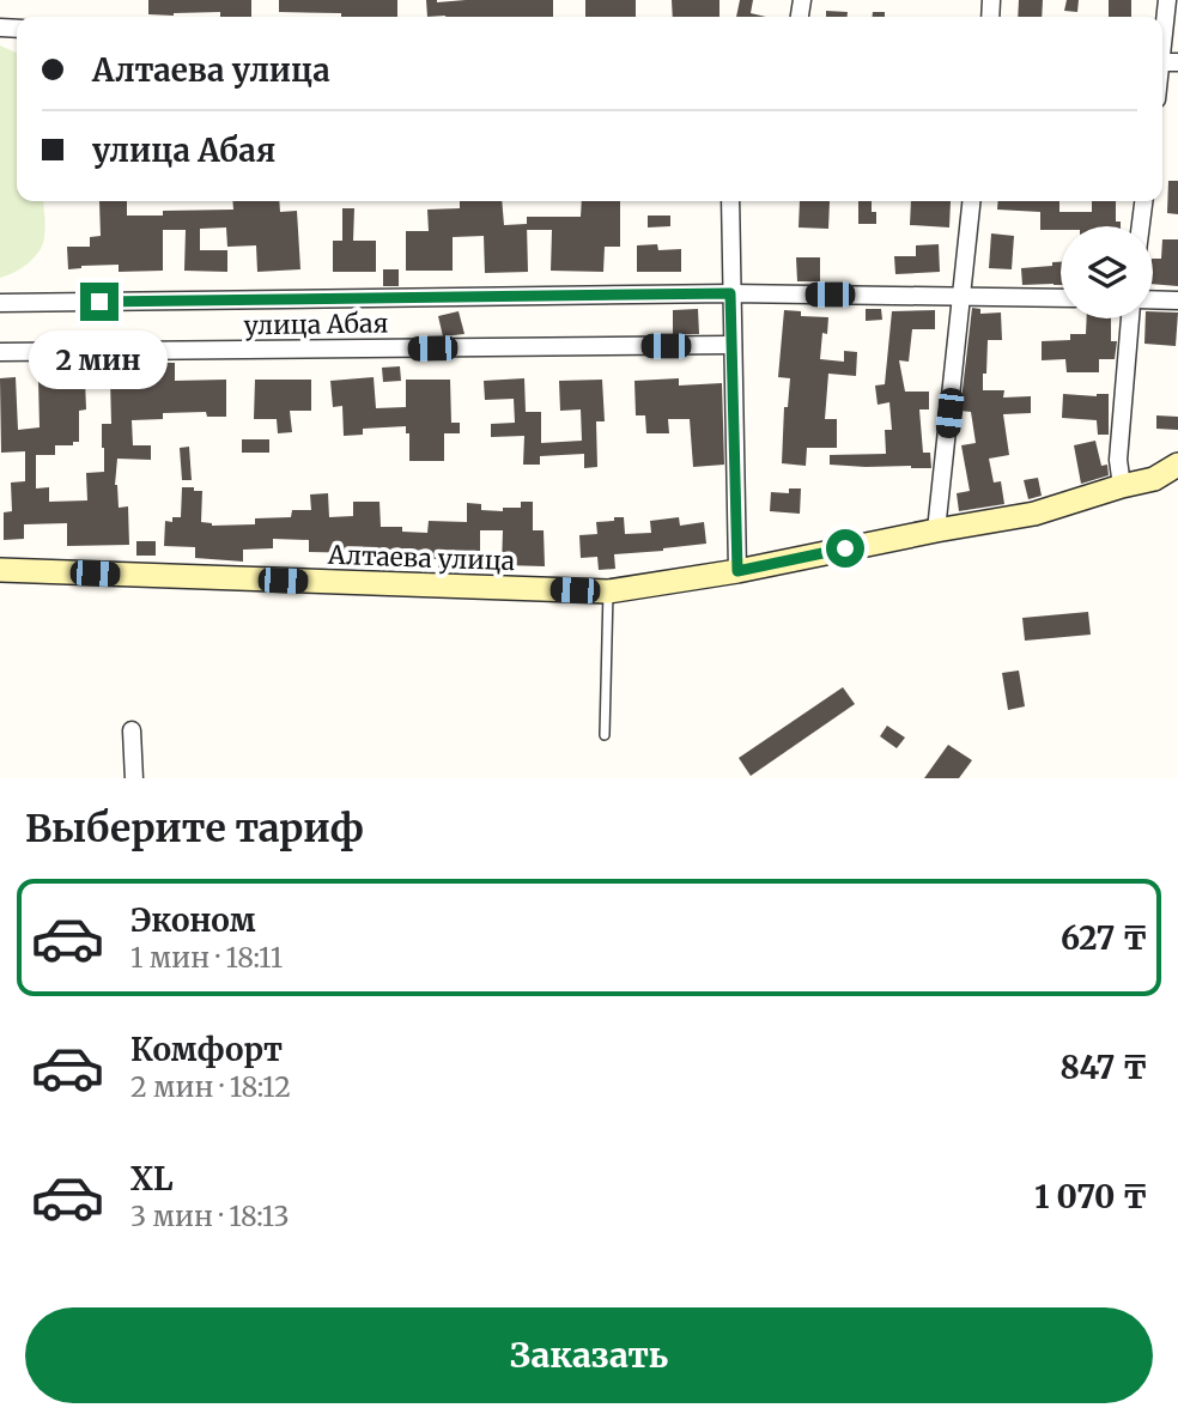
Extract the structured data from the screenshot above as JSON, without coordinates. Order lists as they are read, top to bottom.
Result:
{
  "streets": {
    "main road": ["Алтаева улица"],
    "street": ["улица Абая"]
  },
  "page": {
    "banner": ["Алтаева улица", "улица Абая"],
    "bubble": "2 мин",
    "heading": "Выберите тариф",
    "list": [
      {
        "name": "Эконом",
        "note": "1 мин · 18:11",
        "value": "627 ₸"
      },
      {
        "name": "Комфорт",
        "note": "2 мин · 18:12",
        "value": "847 ₸"
      },
      {
        "name": "XL",
        "note": "3 мин · 18:13",
        "value": "1 070 ₸"
      }
    ],
    "buttons": "Заказать"
  }
}
